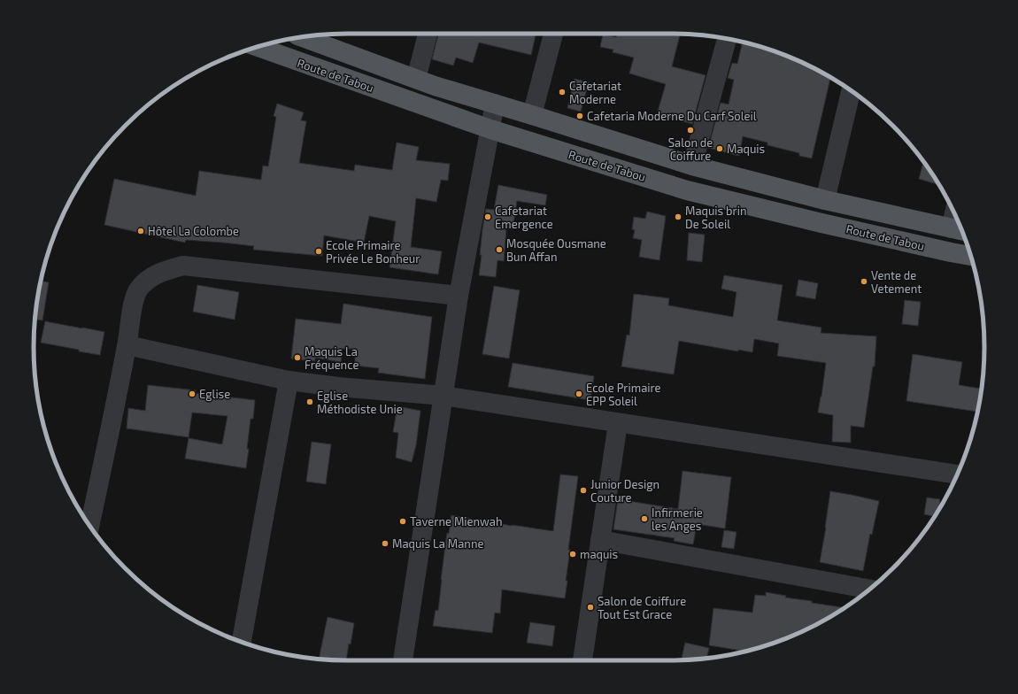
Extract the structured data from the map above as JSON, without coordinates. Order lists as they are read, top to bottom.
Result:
{
  "streets": {
    "main road": ["Route de Tabou"]
  },
  "places": [
    "Cafetariat Moderne",
    "Cafetaria Moderne Du Carf Soleil",
    "Salon de Coiffure",
    "Maquis",
    "Cafetariat Emergence",
    "Maquis brin De Soleil",
    "Hôtel La Colombe",
    "Mosquée Ousmane Bun Affan",
    "Ecole Primaire Privée Le Bonheur",
    "Vente de Vetement",
    "Maquis La Fréquence",
    "Eglise",
    "Ecole Primaire EPP Soleil",
    "Eglise Méthodiste Unie",
    "Junior Design Couture",
    "Infirmerie les Anges",
    "Taverne Mienwah",
    "Maquis La Manne",
    "maquis",
    "Salon de Coiffure Tout Est Grace"
  ]
}
